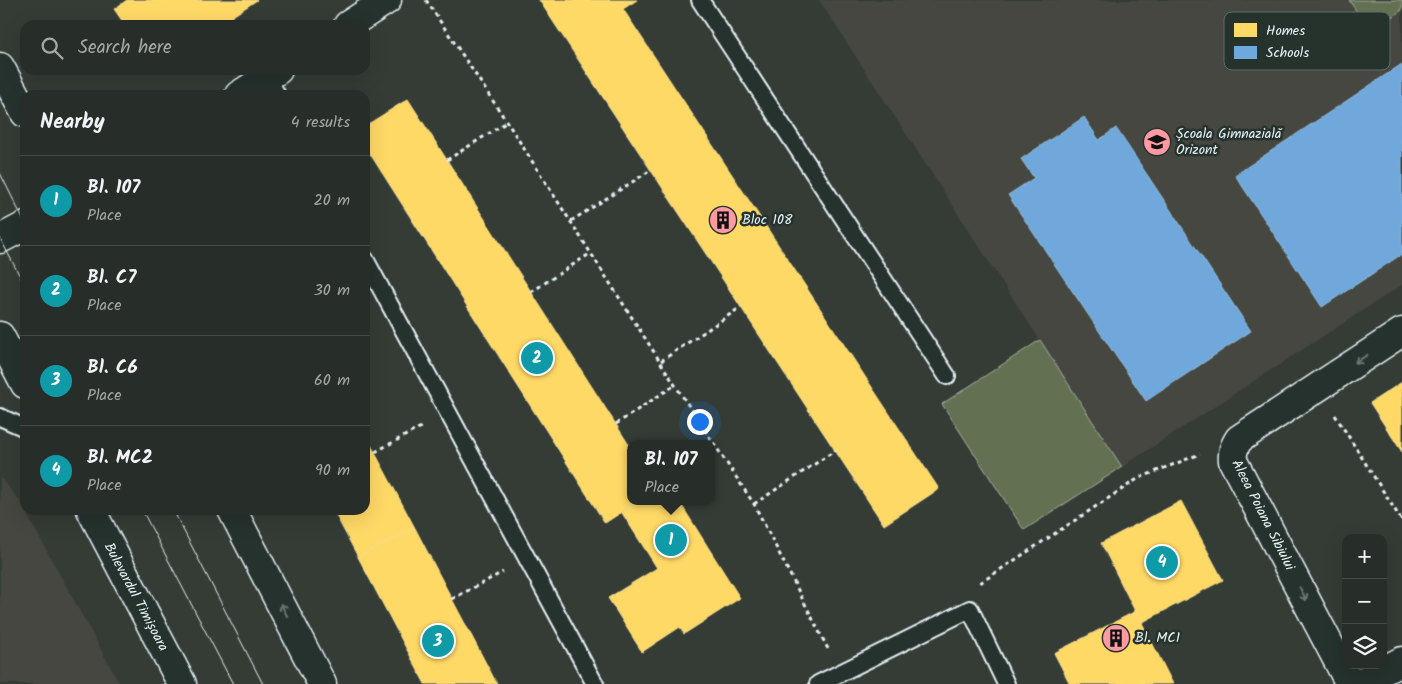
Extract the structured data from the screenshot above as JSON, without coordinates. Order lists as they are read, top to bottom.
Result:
{
  "streets": {
    "street": ["Aleea Poiana Sibiului", "Bulevardul Timișoara"]
  },
  "one_way": ["Aleea Poiana Sibiului"],
  "places": {
    "school or university": ["Școala Gimnazială Orizont"],
    "building": ["Bloc 108", "Bl. MC1"]
  },
  "legend": ["Homes", "Schools"],
  "page": {
    "search": "Search here",
    "heading": ["Nearby", "4 results"],
    "list": [
      {
        "mark": "1",
        "name": "Bl. 107",
        "note": "Place",
        "value": "20 m"
      },
      {
        "mark": "2",
        "name": "Bl. C7",
        "note": "Place",
        "value": "30 m"
      },
      {
        "mark": "3",
        "name": "Bl. C6",
        "note": "Place",
        "value": "60 m"
      },
      {
        "mark": "4",
        "name": "Bl. MC2",
        "note": "Place",
        "value": "90 m"
      }
    ],
    "pins": [
      "2",
      "1",
      "4",
      "3"
    ],
    "popup": ["Bl. 107", "Place"],
    "map_buttons": ["+", "−"]
  }
}
